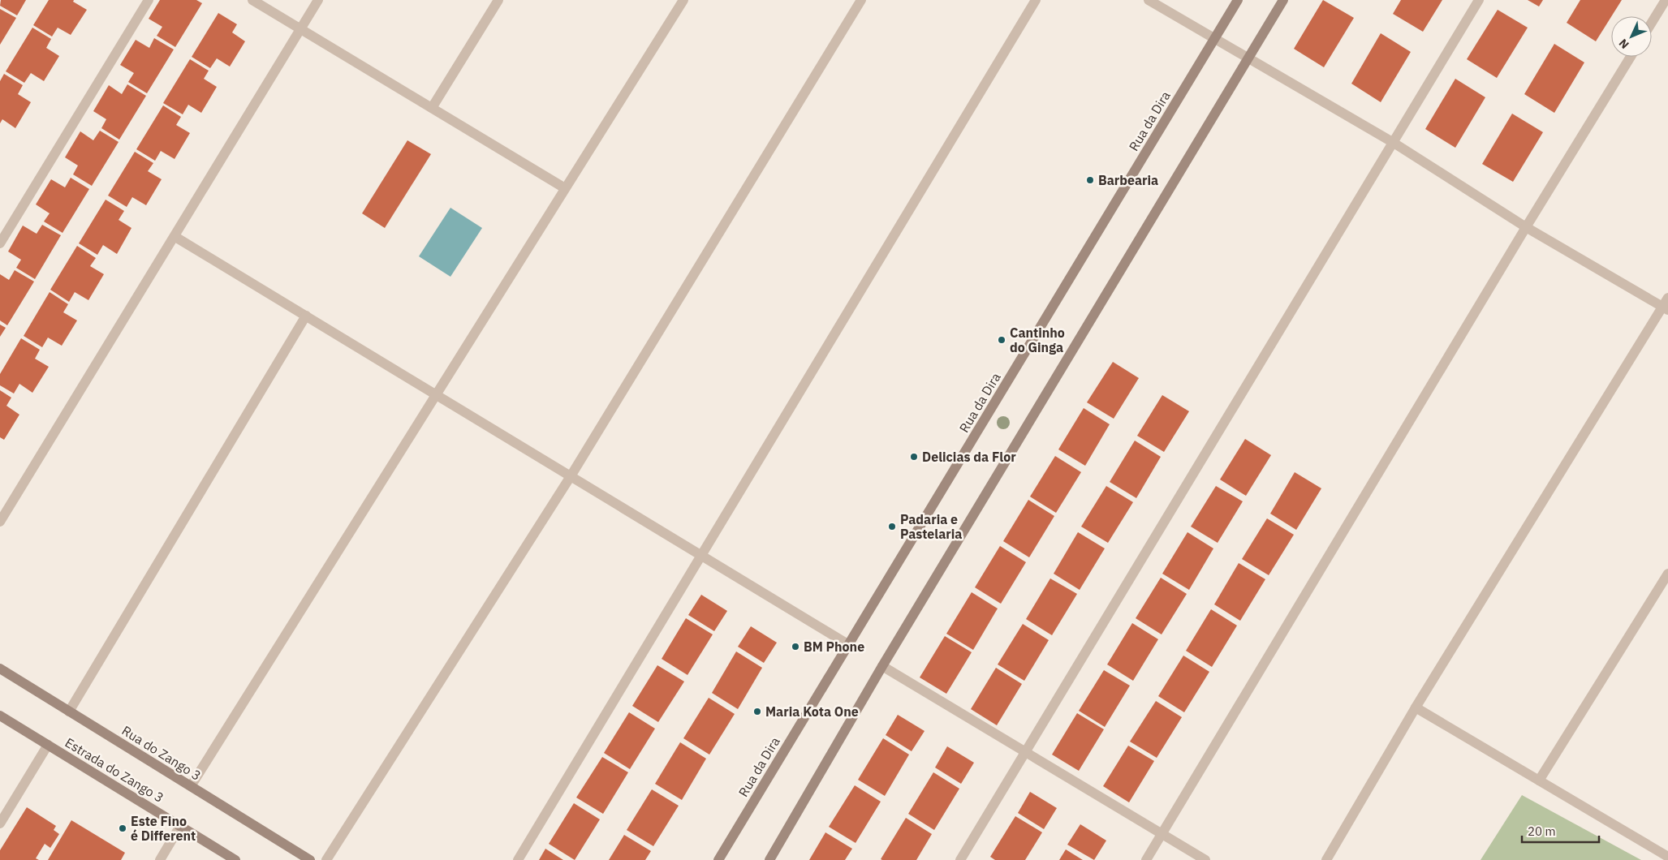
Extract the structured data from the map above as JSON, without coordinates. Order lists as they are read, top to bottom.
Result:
{
  "streets": {
    "street": ["Rua da Dira", "Rua do Zango 3", "Estrada do Zango 3"]
  },
  "places": [
    "Barbearia",
    "Cantinho do Ginga",
    "Delicias da Flor",
    "Padaria e Pastelaria",
    "BM Phone",
    "Maria Kota One",
    "Este Fino é Different"
  ],
  "scale_bar": "20 m",
  "north": "bottom left"
}
